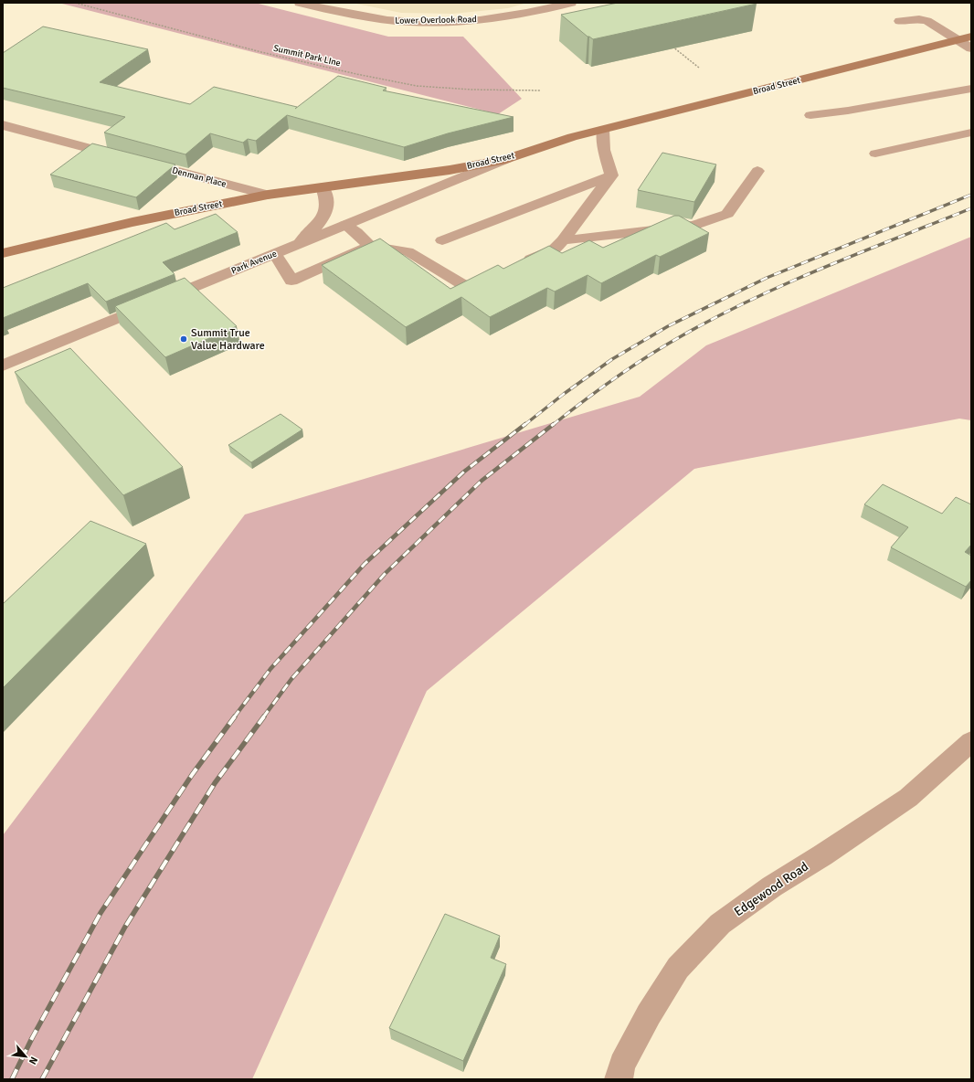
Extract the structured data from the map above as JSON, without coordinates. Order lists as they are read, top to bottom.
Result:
{
  "streets": {
    "main road": ["Broad Street"],
    "street": [
      "Lower Overlook Road",
      "Denman Place",
      "Park Avenue",
      "Edgewood Road"
    ],
    "path": ["Summit Park LIne"]
  },
  "crossings": [
    ["Broad Street", "Denman Place"],
    ["Broad Street", "Park Avenue"]
  ],
  "places": ["Summit True Value Hardware"],
  "north": "bottom right"
}
